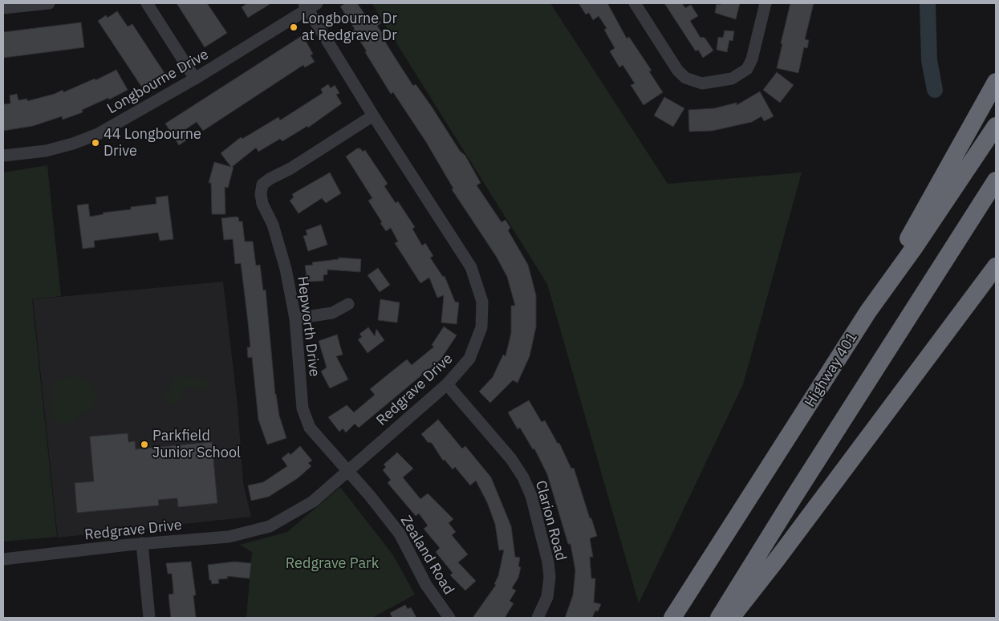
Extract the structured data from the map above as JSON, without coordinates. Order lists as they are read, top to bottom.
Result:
{
  "streets": {
    "highway": ["Highway 401"],
    "street": [
      "Longbourne Drive",
      "Hepworth Drive",
      "Redgrave Drive",
      "Clarion Road",
      "Zealand Road"
    ]
  },
  "crossings": [
    ["Longbourne Drive", "Redgrave Drive"],
    ["Hepworth Drive", "Redgrave Drive"],
    ["Hepworth Drive", "Zealand Road"],
    ["Redgrave Drive", "Clarion Road"],
    ["Redgrave Drive", "Zealand Road"]
  ],
  "parks": ["Redgrave Park"],
  "places": ["Longbourne Dr at Redgrave Dr", "44 Longbourne Drive", "Parkfield Junior School"]
}
